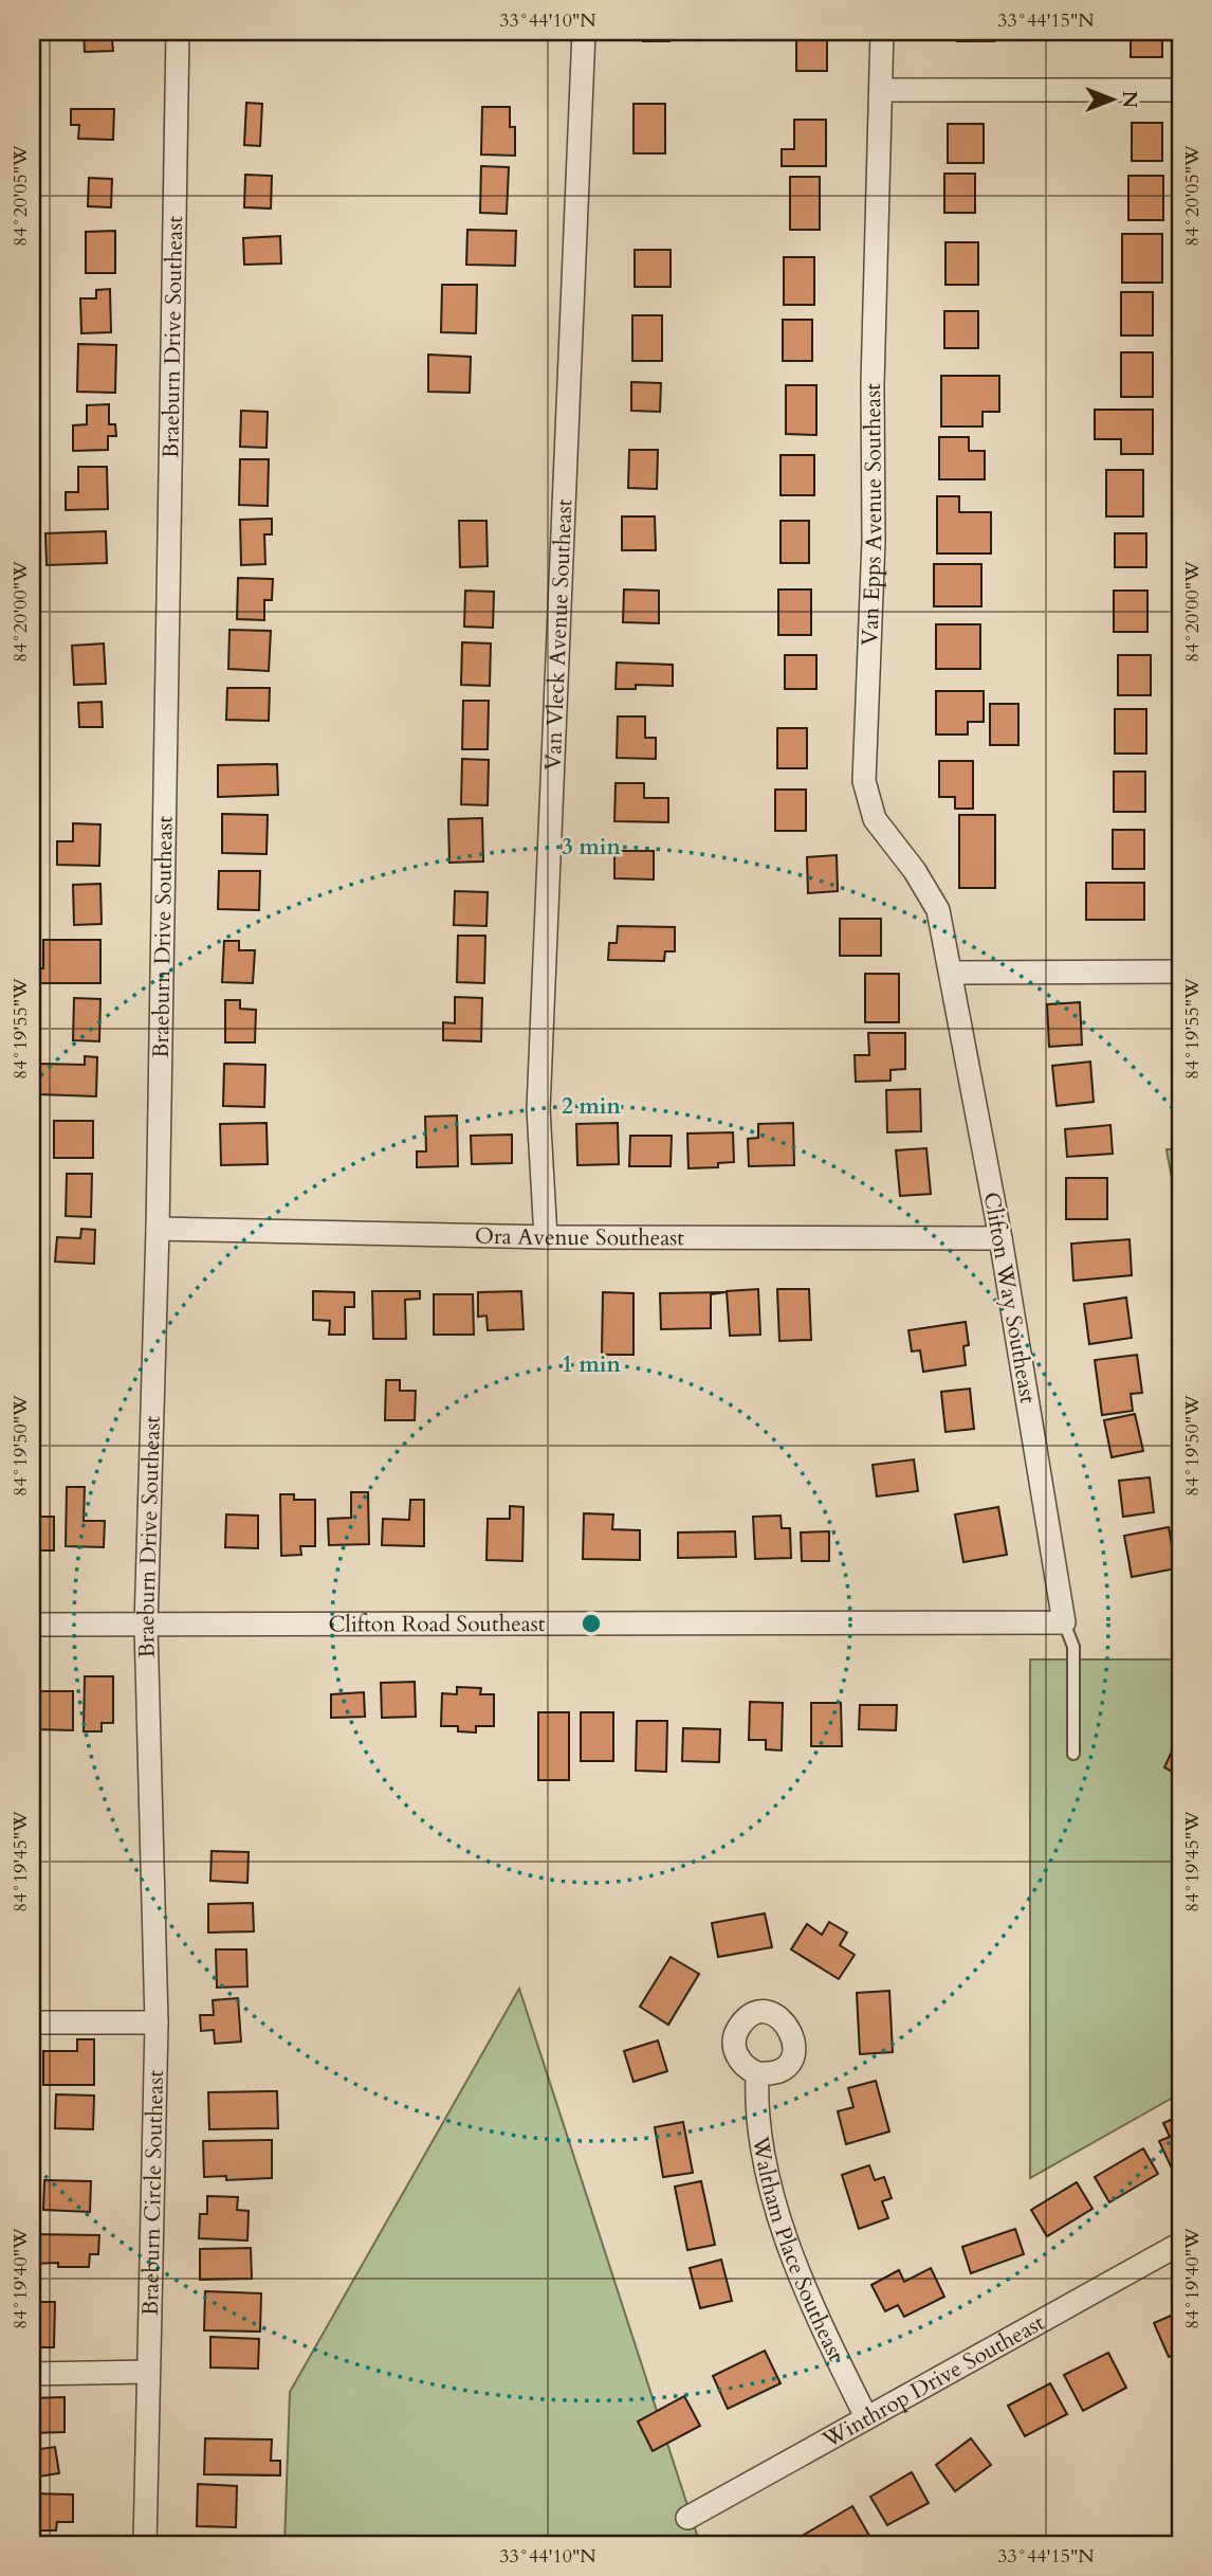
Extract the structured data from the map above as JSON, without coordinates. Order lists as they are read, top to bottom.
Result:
{
  "streets": {
    "street": [
      "Braeburn Drive Southeast",
      "Van Epps Avenue Southeast",
      "Van Vleck Avenue Southeast",
      "Ora Avenue Southeast",
      "Clifton Way Southeast",
      "Clifton Road Southeast",
      "Braeburn Circle Southeast",
      "Waltham Place Southeast",
      "Winthrop Drive Southeast"
    ]
  },
  "crossings": [
    ["Braeburn Drive Southeast", "Ora Avenue Southeast"],
    ["Braeburn Drive Southeast", "Clifton Road Southeast"],
    ["Braeburn Drive Southeast", "Braeburn Circle Southeast"],
    ["Van Epps Avenue Southeast", "Clifton Way Southeast"],
    ["Van Vleck Avenue Southeast", "Ora Avenue Southeast"],
    ["Ora Avenue Southeast", "Clifton Way Southeast"],
    ["Clifton Way Southeast", "Clifton Road Southeast"],
    ["Waltham Place Southeast", "Winthrop Drive Southeast"]
  ],
  "north": "right",
  "coordinates": [
    "33°44'10\"N",
    "33°44'15\"N",
    "84°20'05\"W",
    "84°20'00\"W",
    "84°19'55\"W",
    "84°19'50\"W",
    "84°19'45\"W",
    "84°19'40\"W"
  ],
  "rings": ["3 min", "2 min", "1 min"]
}
